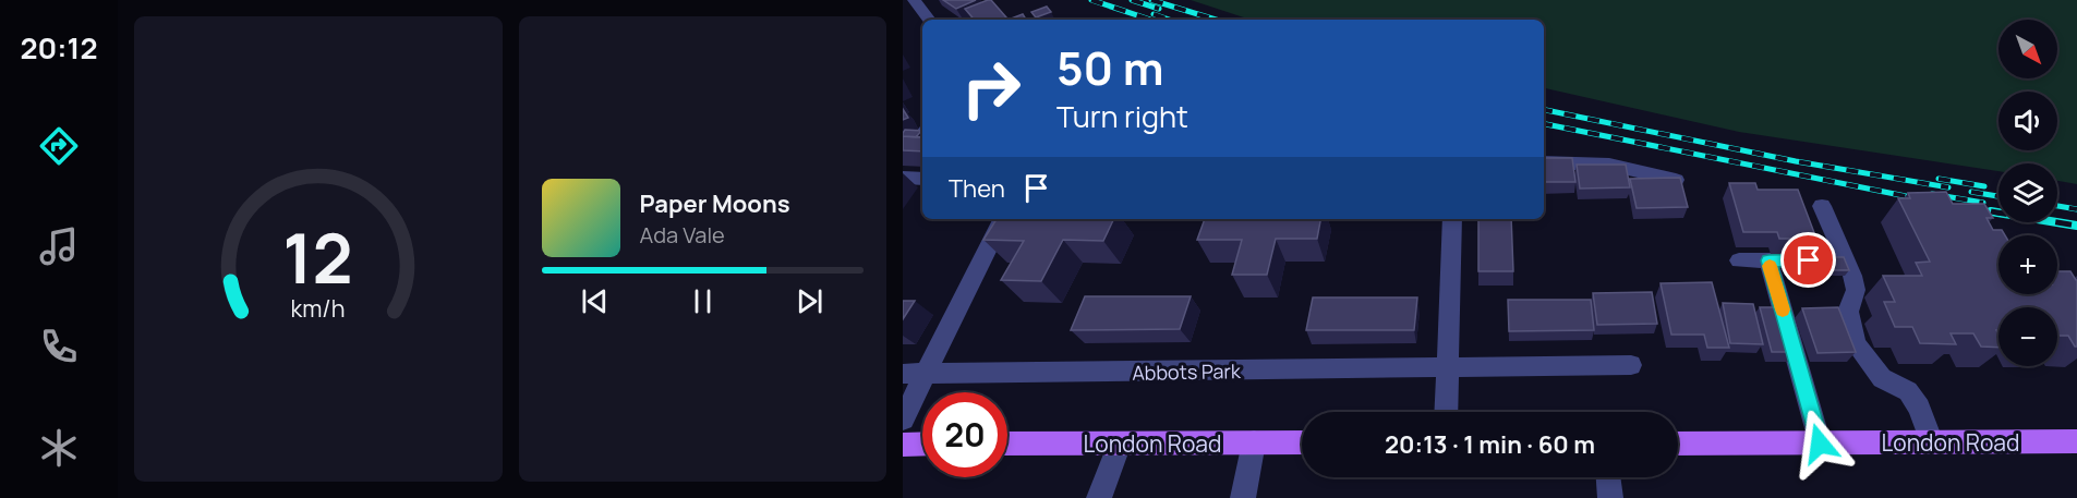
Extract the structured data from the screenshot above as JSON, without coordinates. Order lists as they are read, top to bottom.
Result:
{
  "streets": {
    "main road": ["London Road"],
    "street": ["Abbots Park"]
  },
  "north": "bottom right",
  "page": {
    "tabs": "20:12",
    "map_buttons": ["+", "−"],
    "turn": ["50 m", "Turn right"],
    "then": "Then",
    "song": ["Paper Moons", "Ada Vale"],
    "limit": "20",
    "trip": "20:13 · 1 min · 60 m",
    "gauge": ["12", "km/h"]
  }
}
